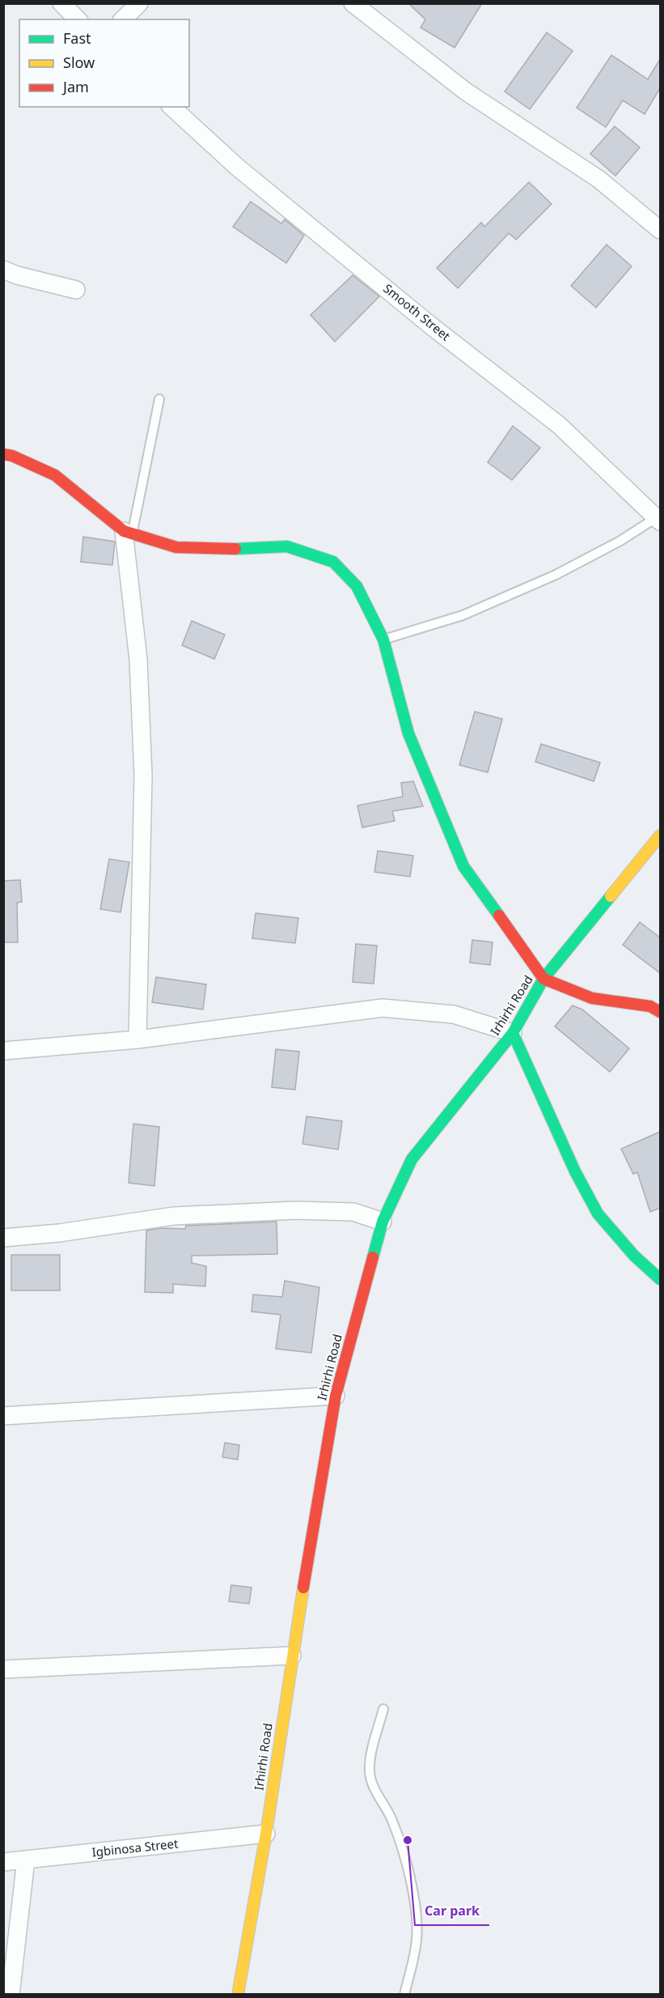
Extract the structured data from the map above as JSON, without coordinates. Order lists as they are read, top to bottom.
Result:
{
  "streets": {
    "street": ["Smooth Street", "Irhirhi Road", "Igbinosa Street"]
  },
  "crossings": [
    ["Irhirhi Road", "Igbinosa Street"]
  ],
  "places": ["Car park"],
  "legend": ["Fast", "Slow", "Jam"]
}
